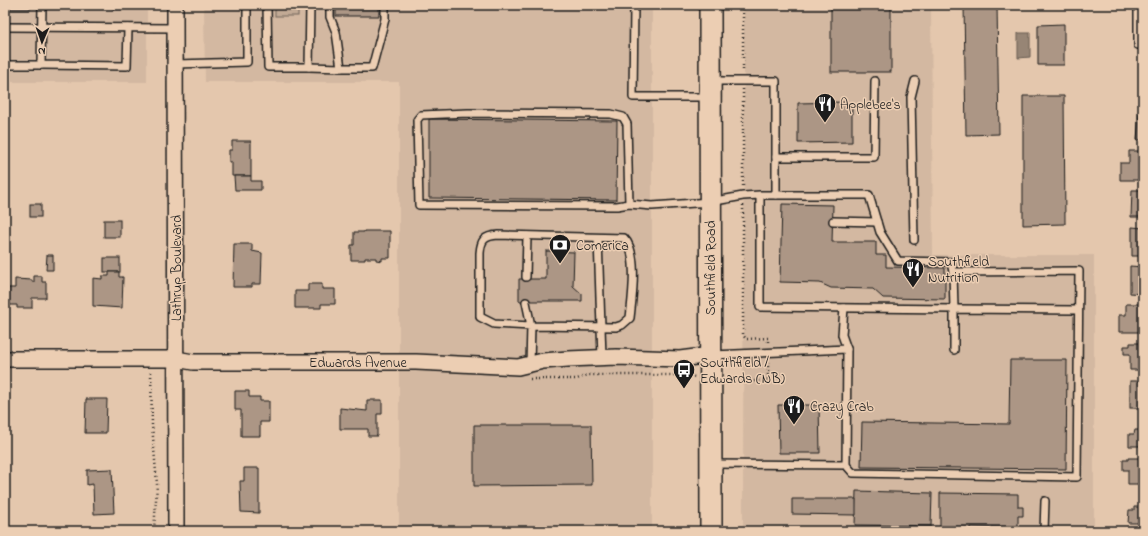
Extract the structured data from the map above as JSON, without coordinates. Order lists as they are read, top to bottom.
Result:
{
  "streets": {
    "main road": ["Southfield Road"],
    "street": ["Lathrup Boulevard", "Edwards Avenue"]
  },
  "crossings": [
    ["Lathrup Boulevard", "Edwards Avenue"],
    ["Southfield Road", "Edwards Avenue"]
  ],
  "places": {
    "restaurant": ["Applebee's", "Southfield Nutrition", "Crazy Crab"],
    "bank": ["Comerica"],
    "bus stop": ["Southfield / Edwards (NB)"]
  },
  "north": "bottom"
}
